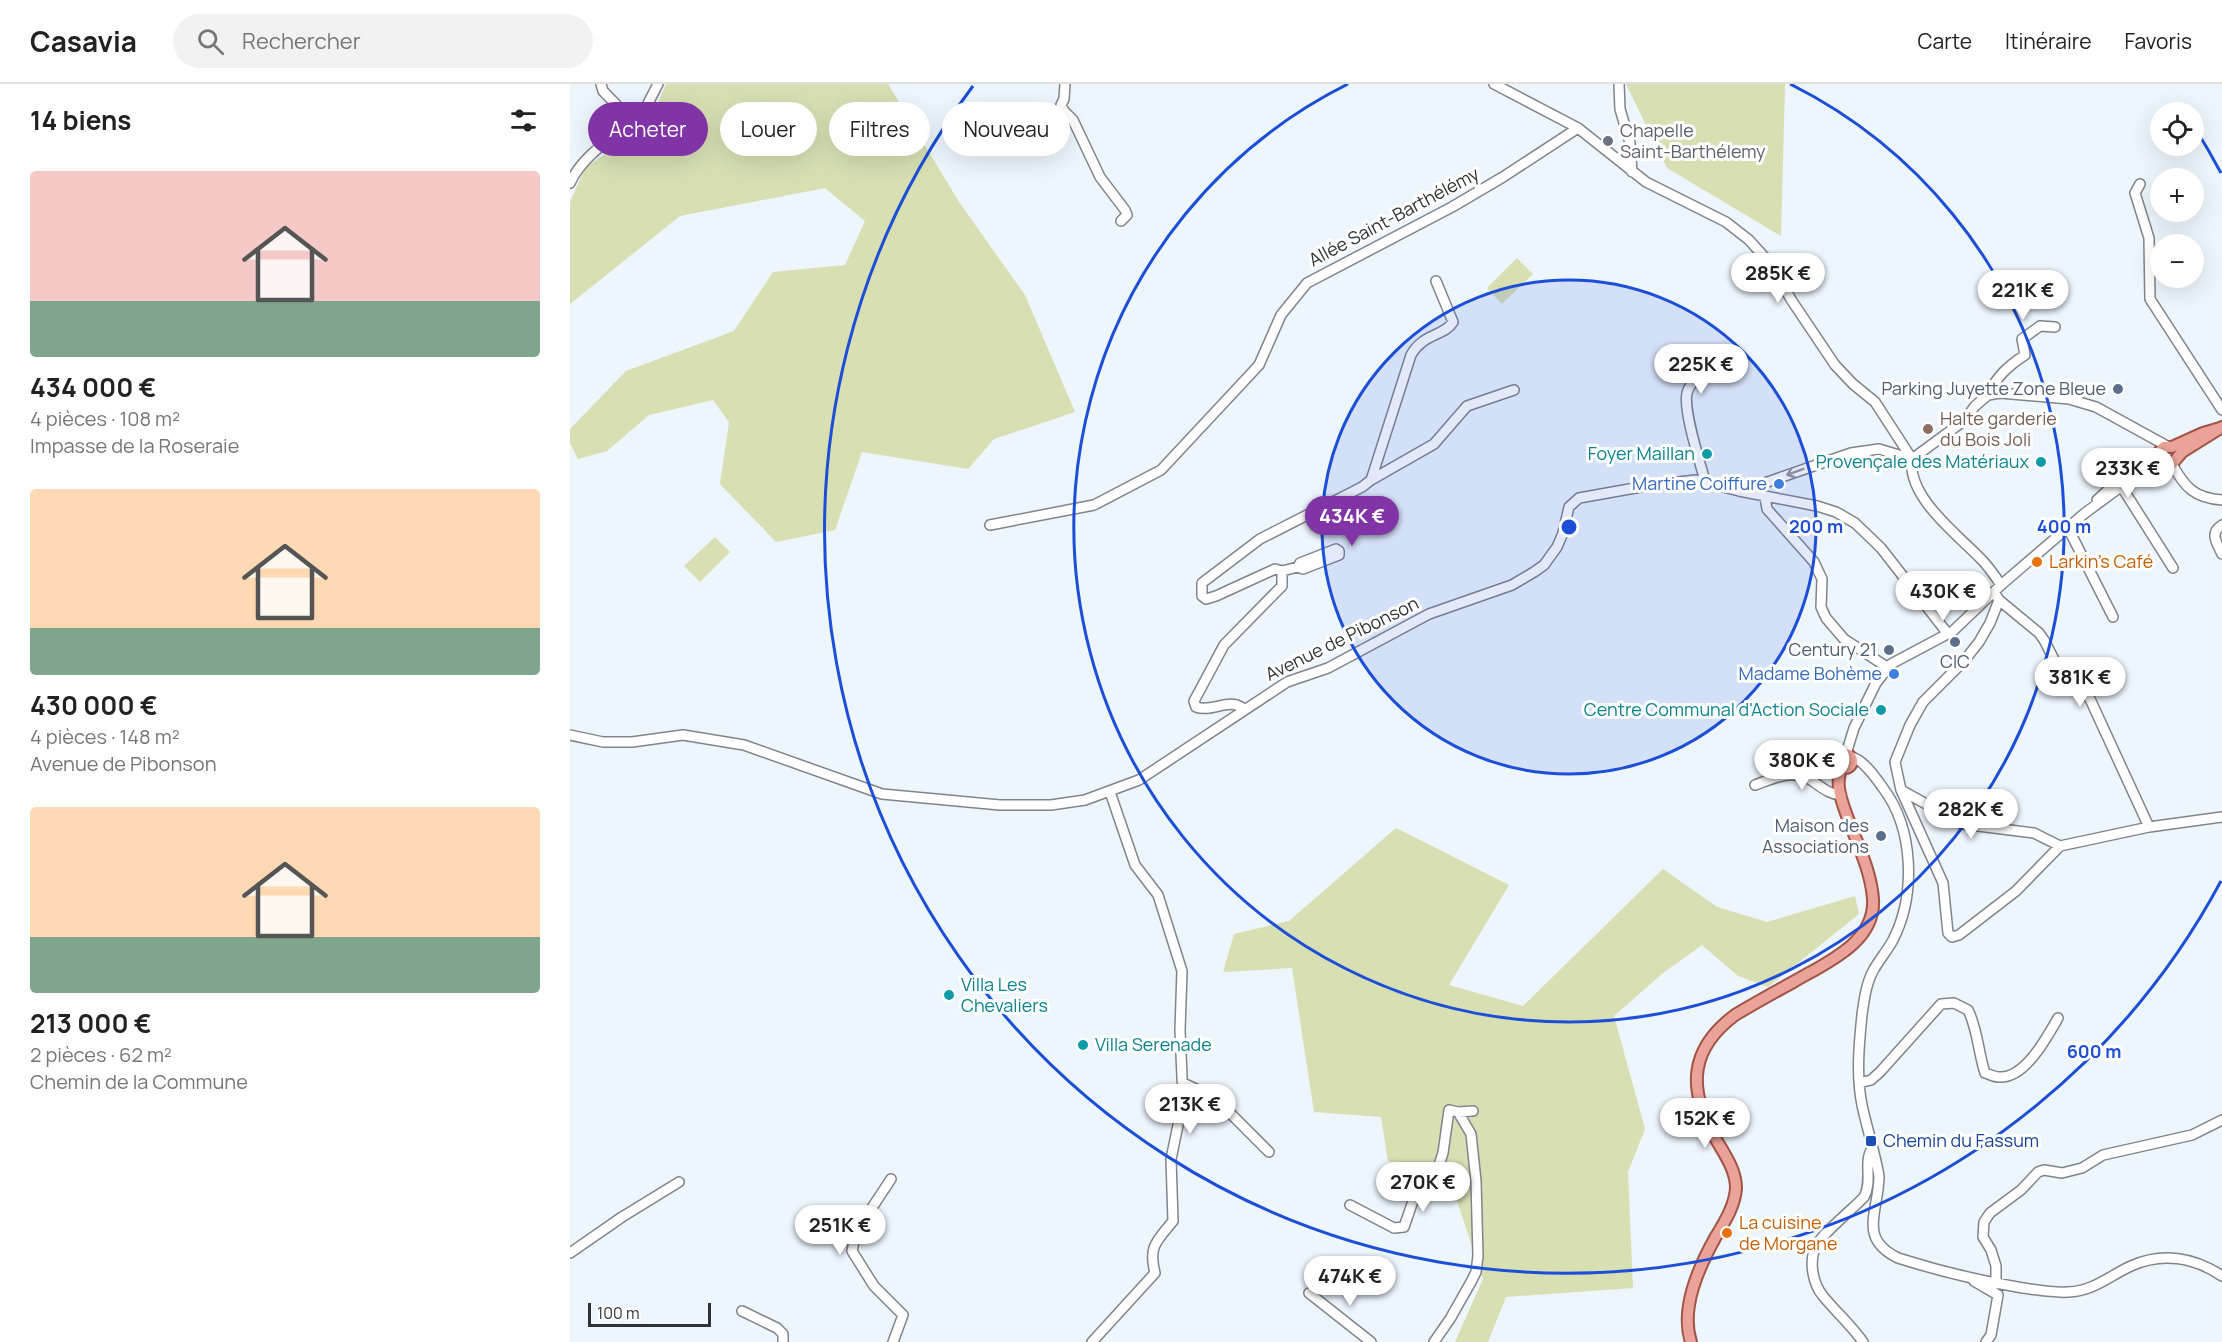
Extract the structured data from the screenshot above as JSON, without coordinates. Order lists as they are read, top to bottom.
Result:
{
  "streets": {
    "street": ["Allée Saint-Barthélémy", "Avenue de Pibonson"]
  },
  "places": {
    "other": [
      "Chapelle Saint-Barthélemy",
      "Parking Juyette Zone Bleue",
      "Halte garderie du Bois Joli",
      "Foyer Maillan",
      "Provençale des Matériaux",
      "Martine Coiffure",
      "Larkin's Café",
      "CIC",
      "Century 21",
      "Madame Bohème",
      "Centre Communal d'Action Sociale",
      "Maison des Associations",
      "Villa Les Chevaliers",
      "Villa Serenade",
      "La cuisine de Morgane"
    ],
    "transit": ["Chemin du Fassum"]
  },
  "scale_bar": "100 m",
  "page": {
    "header": "Casavia",
    "search": "Rechercher",
    "nav": ["Carte", "Itinéraire", "Favoris"],
    "heading": "14 biens",
    "map_buttons": ["+", "−"],
    "chip": [
      "Acheter",
      "Louer",
      "Filtres",
      "Nouveau"
    ],
    "list": [
      {
        "name": "434 000 €",
        "note": "4 pièces · 108 m² · Impasse de la Roseraie"
      },
      {
        "name": "430 000 €",
        "note": "4 pièces · 148 m² · Avenue de Pibonson"
      },
      {
        "name": "213 000 €",
        "note": "2 pièces · 62 m² · Chemin de la Commune"
      }
    ],
    "price": [
      "285K €",
      "221K €",
      "225K €",
      "233K €",
      "434K €",
      "430K €",
      "381K €",
      "380K €",
      "282K €",
      "213K €",
      "152K €",
      "270K €",
      "251K €",
      "474K €"
    ],
    "scale": "100 m"
  },
  "rings": ["200 m", "400 m", "600 m"]
}
